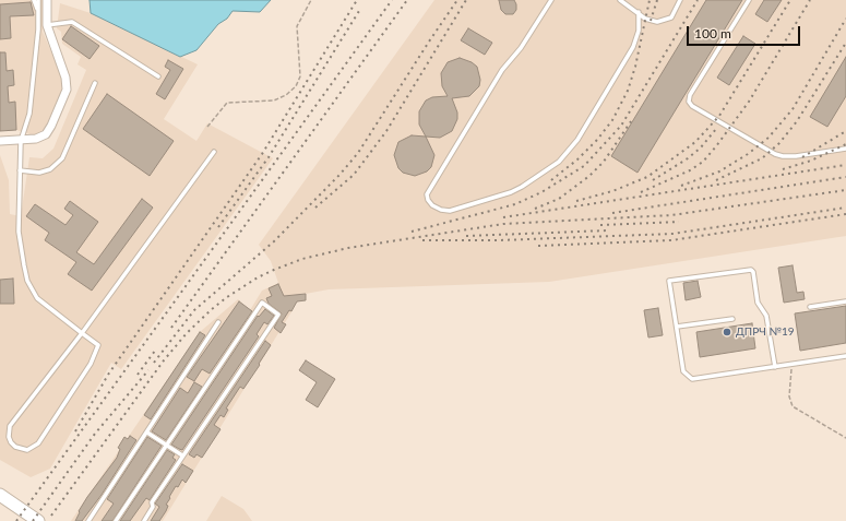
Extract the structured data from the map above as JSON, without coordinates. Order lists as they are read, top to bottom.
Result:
{
  "places": ["ДПРЧ №19"],
  "scale_bar": "100 m"
}
